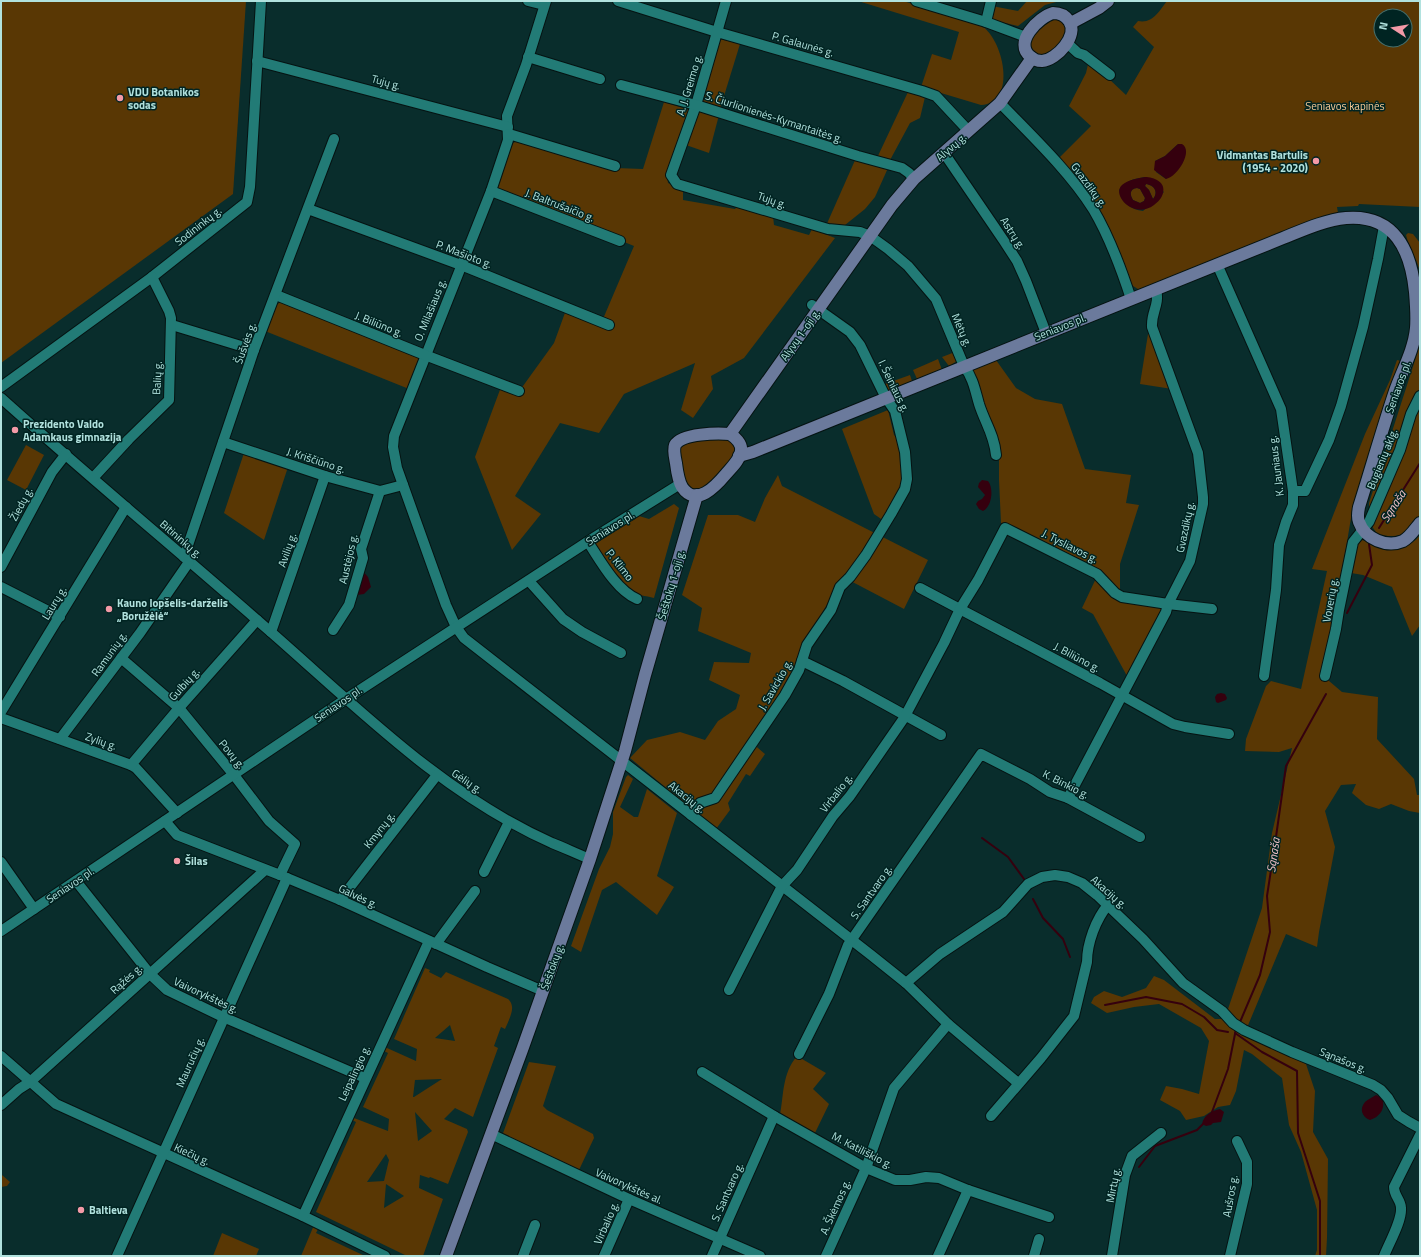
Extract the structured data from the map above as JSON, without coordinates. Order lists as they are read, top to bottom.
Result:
{
  "streets": {
    "main road": [
      "Alyvų g.",
      "Seniavos pl.",
      "Alyvų 1-oji g.",
      "Šeštokų 1-oji g.",
      "Šeštokų g."
    ],
    "street": [
      "P. Galaunės g.",
      "Tujų g.",
      "A. J. Greimo g.",
      "S. Čiurlionienės-Kymantaitės g.",
      "Gvazdikų g.",
      "J. Baltrušaičio g.",
      "Sodininkų g.",
      "Astrų g.",
      "P. Mašioto g.",
      "O. Milašiaus g.",
      "J. Biliūno g.",
      "Mėtų g.",
      "Šušvės g.",
      "Balių g.",
      "I. Šeiniaus g.",
      "Bugienių aklg.",
      "J. Kriščiūno g.",
      "K. Jauniaus g.",
      "Žiedų g.",
      "Bitininkų g.",
      "J. Tysliavos g.",
      "Avilių g.",
      "Austėjos g.",
      "P. Klimo",
      "Voverių g.",
      "Laurų g.",
      "Ramunių g.",
      "Gulbių g.",
      "J. Savickio g.",
      "Zylių g.",
      "Povų g.",
      "Gėlių g.",
      "K. Binkio g.",
      "Virbalio g.",
      "Akacijų g.",
      "Kmynų g.",
      "S. Santvaro g.",
      "Galvės g.",
      "Rąžės g.",
      "Vaivorykštės g.",
      "Sąnašos g.",
      "Mauručių g.",
      "Leipalingio g.",
      "M. Katiliškio g.",
      "Kiečių g.",
      "Mirtų g.",
      "Vaivorykštės al.",
      "Aušros g.",
      "A. Škėmos g."
    ]
  },
  "crossings": [
    ["P. Galaunės g.", "A. J. Greimo g."],
    ["P. Galaunės g.", "Alyvų g."],
    ["Tujų g.", "A. J. Greimo g."],
    ["Tujų g.", "Alyvų g."],
    ["Tujų g.", "Sodininkų g."],
    ["Tujų g.", "O. Milašiaus g."],
    ["Tujų g.", "Mėtų g."],
    ["Tujų g.", "Alyvų 1-oji g."],
    ["A. J. Greimo g.", "S. Čiurlionienės-Kymantaitės g."],
    ["S. Čiurlionienės-Kymantaitės g.", "Alyvų g."],
    ["Alyvų g.", "Gvazdikų g."],
    ["Alyvų g.", "Astrų g."],
    ["Alyvų g.", "Mėtų g."],
    ["Alyvų g.", "Alyvų 1-oji g."],
    ["Gvazdikų g.", "J. Biliūno g."],
    ["Gvazdikų g.", "Seniavos pl."],
    ["Gvazdikų g.", "J. Tysliavos g."],
    ["Gvazdikų g.", "K. Binkio g."],
    ["J. Baltrušaičio g.", "O. Milašiaus g."],
    ["Sodininkų g.", "Balių g."],
    ["Astrų g.", "Seniavos pl."],
    ["P. Mašioto g.", "O. Milašiaus g."],
    ["P. Mašioto g.", "Šušvės g."],
    ["O. Milašiaus g.", "J. Biliūno g."],
    ["O. Milašiaus g.", "Seniavos pl."],
    ["O. Milašiaus g.", "J. Kriščiūno g."],
    ["O. Milašiaus g.", "Akacijų g."],
    ["J. Biliūno g.", "Šušvės g."],
    ["J. Biliūno g.", "J. Tysliavos g."],
    ["J. Biliūno g.", "Virbalio g."],
    ["Seniavos pl.", "Mėtų g."],
    ["Seniavos pl.", "Alyvų 1-oji g."],
    ["Seniavos pl.", "I. Šeiniaus g."],
    ["Seniavos pl.", "Bugienių aklg."],
    ["Seniavos pl.", "K. Jauniaus g."],
    ["Seniavos pl.", "Bitininkų g."],
    ["Seniavos pl.", "P. Klimo"],
    ["Seniavos pl.", "Šeštokų 1-oji g."],
    ["Seniavos pl.", "Voverių g."],
    ["Seniavos pl.", "Zylių g."],
    ["Seniavos pl.", "Povų g."],
    ["Seniavos pl.", "Gėlių g."],
    ["Seniavos pl.", "Akacijų g."],
    ["Seniavos pl.", "Galvės g."],
    ["Seniavos pl.", "Vaivorykštės g."],
    ["Mėtų g.", "Alyvų 1-oji g."],
    ["Alyvų 1-oji g.", "I. Šeiniaus g."],
    ["Alyvų 1-oji g.", "Šeštokų 1-oji g."],
    ["Šušvės g.", "J. Kriščiūno g."],
    ["Šušvės g.", "Bitininkų g."],
    ["Šušvės g.", "Ramunių g."],
    ["Balių g.", "Bitininkų g."],
    ["I. Šeiniaus g.", "J. Savickio g."],
    ["Bugienių aklg.", "Voverių g."],
    ["J. Kriščiūno g.", "Avilių g."],
    ["J. Kriščiūno g.", "Austėjos g."],
    ["Žiedų g.", "Bitininkų g."],
    ["Bitininkų g.", "Avilių g."],
    ["Bitininkų g.", "Laurų g."],
    ["Bitininkų g.", "Ramunių g."],
    ["Bitininkų g.", "Gulbių g."],
    ["Bitininkų g.", "Gėlių g."],
    ["J. Tysliavos g.", "Virbalio g."],
    ["Šeštokų 1-oji g.", "Šeštokų g."],
    ["Ramunių g.", "Zylių g."],
    ["Ramunių g.", "Povų g."],
    ["Gulbių g.", "Zylių g."],
    ["Gulbių g.", "Povų g."],
    ["J. Savickio g.", "Akacijų g."],
    ["Povų g.", "Galvės g."],
    ["Povų g.", "Mauručių g."],
    ["Gėlių g.", "Kmynų g."],
    ["Gėlių g.", "Šeštokų g."],
    ["K. Binkio g.", "S. Santvaro g."],
    ["Virbalio g.", "Akacijų g."],
    ["Virbalio g.", "Vaivorykštės al."],
    ["Akacijų g.", "S. Santvaro g."],
    ["Akacijų g.", "Šeštokų g."],
    ["Akacijų g.", "Sąnašos g."],
    ["Kmynų g.", "Galvės g."],
    ["S. Santvaro g.", "M. Katiliškio g."],
    ["S. Santvaro g.", "Vaivorykštės al."],
    ["Galvės g.", "Šeštokų g."],
    ["Galvės g.", "Rąžės g."],
    ["Galvės g.", "Mauručių g."],
    ["Galvės g.", "Leipalingio g."],
    ["Šeštokų g.", "Vaivorykštės al."],
    ["Rąžės g.", "Vaivorykštės g."],
    ["Rąžės g.", "Kiečių g."],
    ["Vaivorykštės g.", "Mauručių g."],
    ["Vaivorykštės g.", "Leipalingio g."],
    ["Mauručių g.", "Kiečių g."],
    ["Leipalingio g.", "Kiečių g."],
    ["M. Katiliškio g.", "A. Škėmos g."]
  ],
  "water": ["Sąnaša"],
  "parks": ["Seniavos kapinės"],
  "places": [
    "VDU Botanikos sodas",
    "Vidmantas Bartulis (1954 - 2020)",
    "Prezidento Valdo Adamkaus gimnazija",
    "Kauno lopšelis-darželis „Boružėlė“",
    "Šilas",
    "Baltieva"
  ],
  "north": "left"
}
